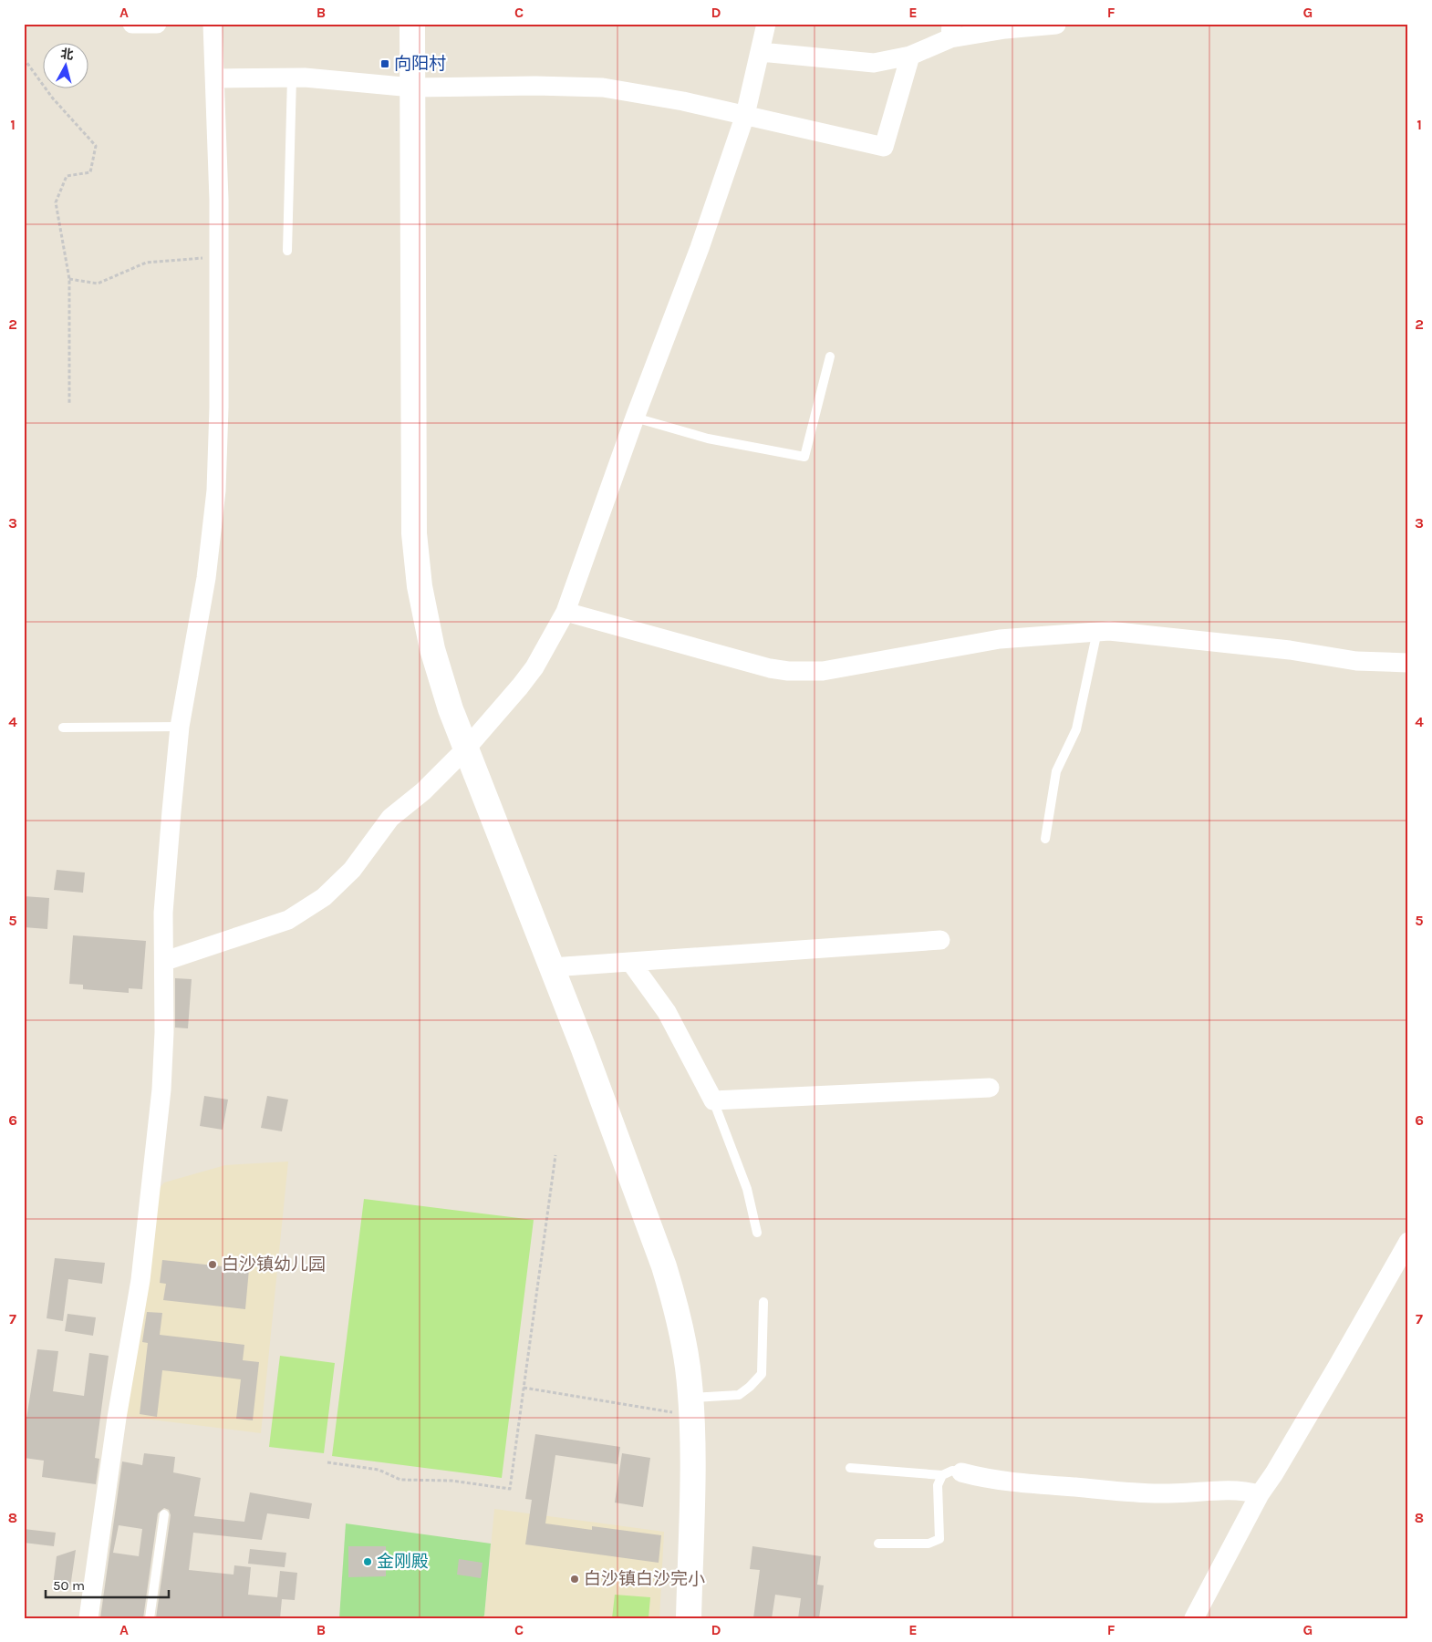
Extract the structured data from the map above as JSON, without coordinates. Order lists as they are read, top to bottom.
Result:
{
  "places": {
    "transit": ["向阳村"],
    "other": ["白沙镇幼儿园", "金刚殿", "白沙镇白沙完小"]
  },
  "scale_bar": "50 m",
  "north": "top",
  "grid": {
    "columns": [
      "A",
      "B",
      "C",
      "D",
      "E",
      "F",
      "G"
    ],
    "rows": [
      "1",
      "2",
      "3",
      "4",
      "5",
      "6",
      "7",
      "8"
    ]
  }
}
